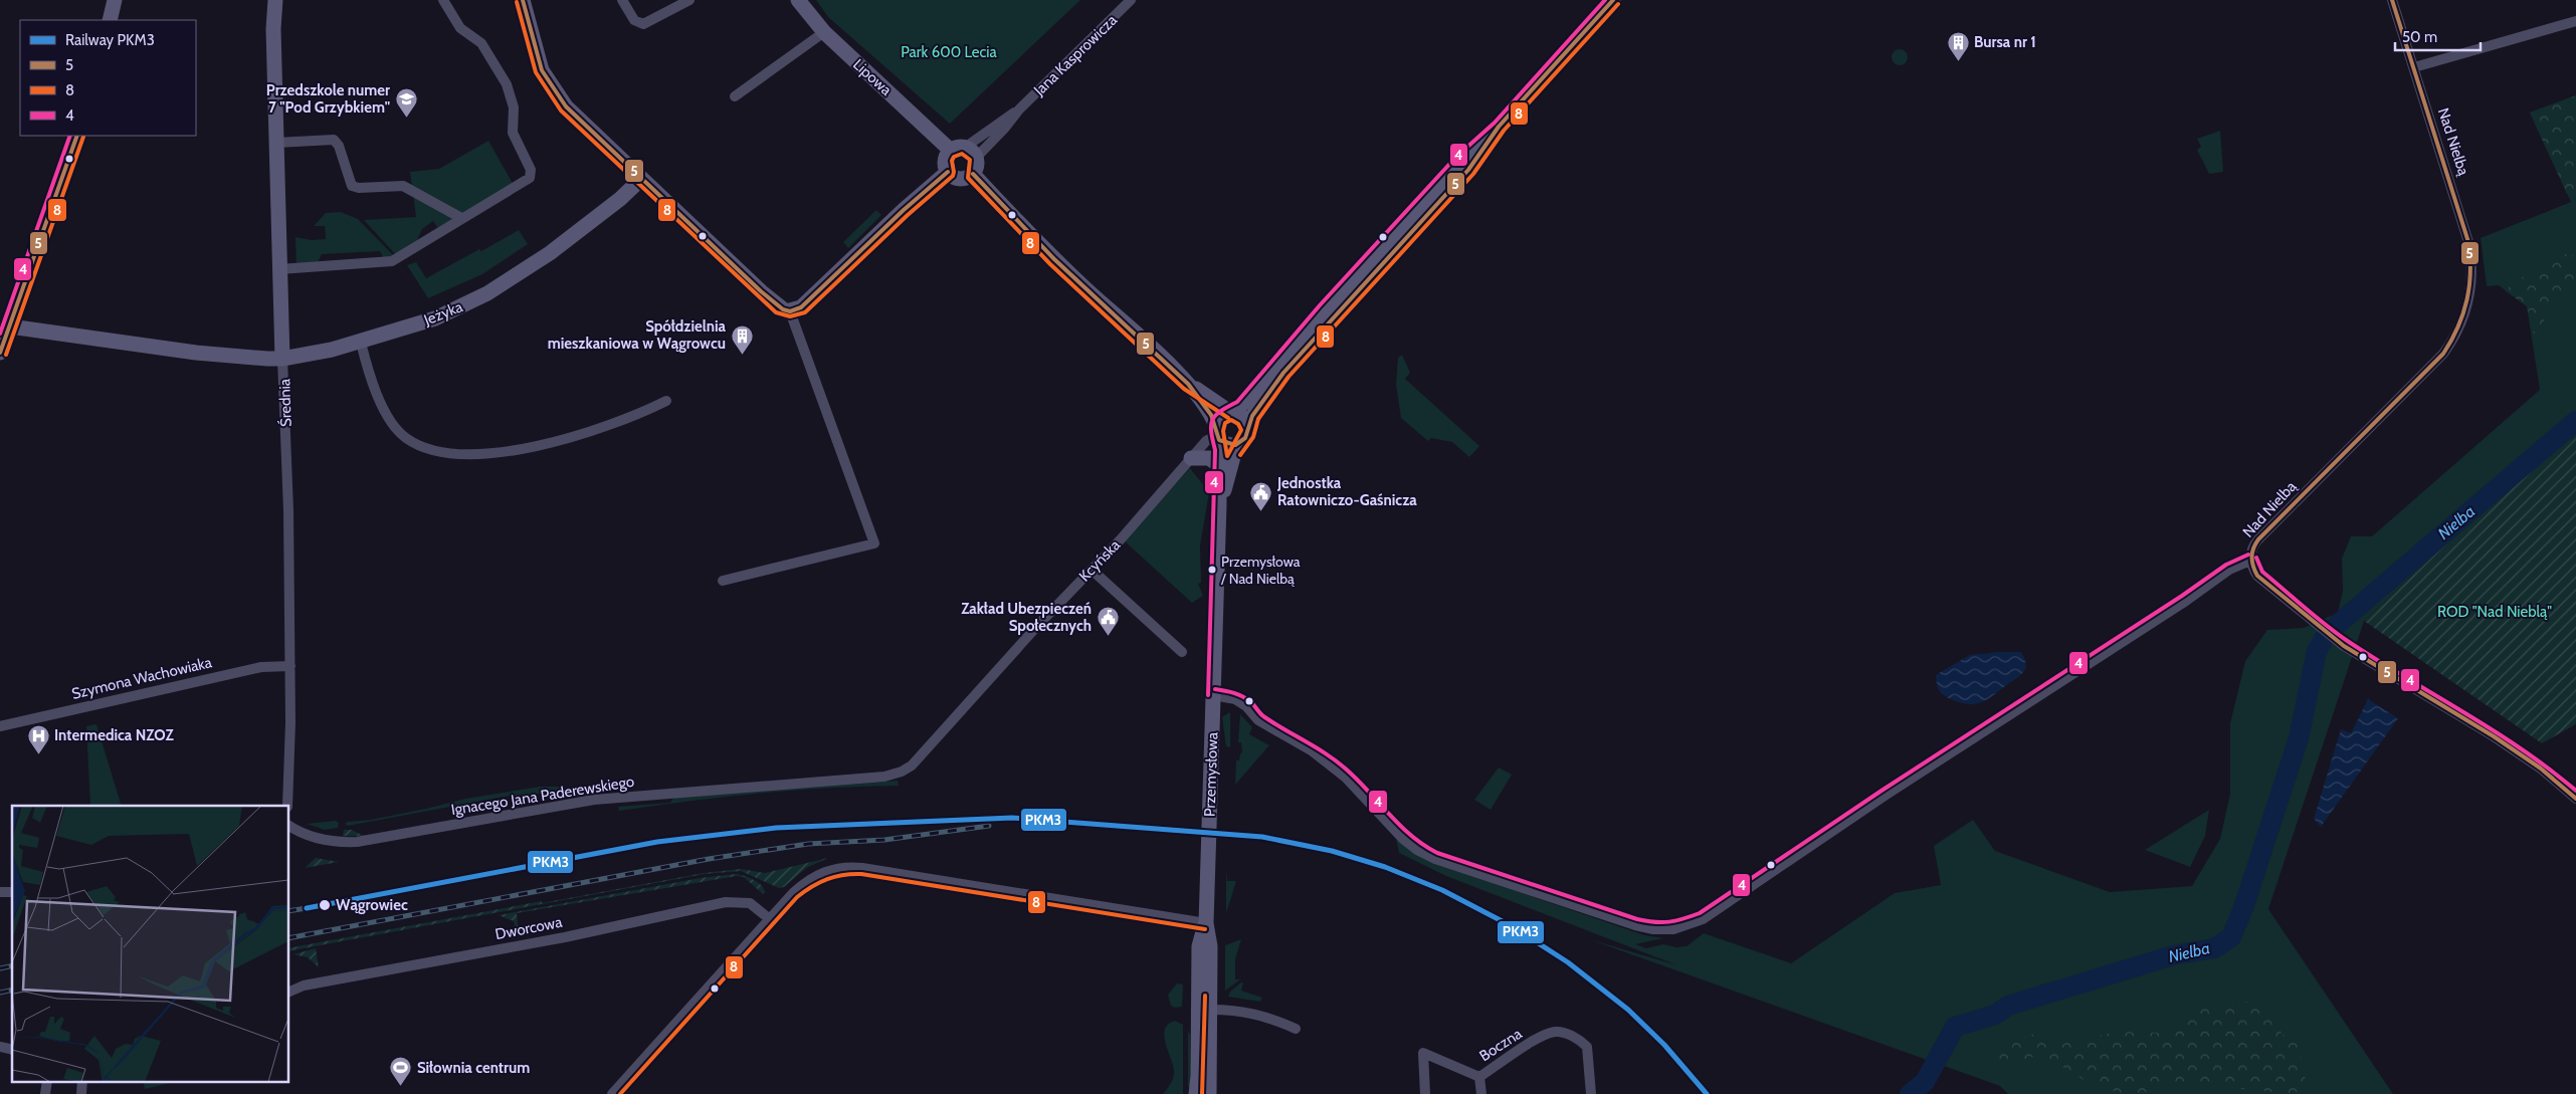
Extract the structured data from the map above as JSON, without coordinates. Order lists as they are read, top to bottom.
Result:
{
  "streets": {
    "street": [
      "Jana Kasprowicza",
      "Lipowa",
      "Nad Nielbą",
      "Jeżyka",
      "Średnia",
      "Kcyńska",
      "Szymona Wachowiaka",
      "Przemysłowa",
      "Ignacego Jana Paderewskiego",
      "Dworcowa",
      "Boczna"
    ]
  },
  "crossings": [
    ["Jana Kasprowicza", "Lipowa"],
    ["Nad Nielbą", "Przemysłowa"],
    ["Jeżyka", "Średnia"],
    ["Średnia", "Szymona Wachowiaka"],
    ["Kcyńska", "Przemysłowa"],
    ["Kcyńska", "Ignacego Jana Paderewskiego"]
  ],
  "water": ["Nielba"],
  "parks": ["Park 600 Lecia", "ROD \"Nad Nieblą\""],
  "places": {
    "building": ["Bursa nr 1", "Spółdzielnia mieszkaniowa w Wągrowcu"],
    "school or university": ["Przedszkole numer 7 \"Pod Grzybkiem\""],
    "public building": ["Jednostka Ratowniczo-Gaśnicza", "Zakład Ubezpieczeń Społecznych"],
    "other": ["Przemysłowa / Nad Nielbą", "Wągrowiec"],
    "hospital": ["Intermedica NZOZ"],
    "sports": ["Siłownia centrum"]
  },
  "lines": [
    "transit line 5",
    "transit line 4",
    "transit line 8",
    "rail line PKM3"
  ],
  "legend": [
    "Railway PKM3",
    "5",
    "8",
    "4"
  ],
  "scale_bar": "50 m"
}
